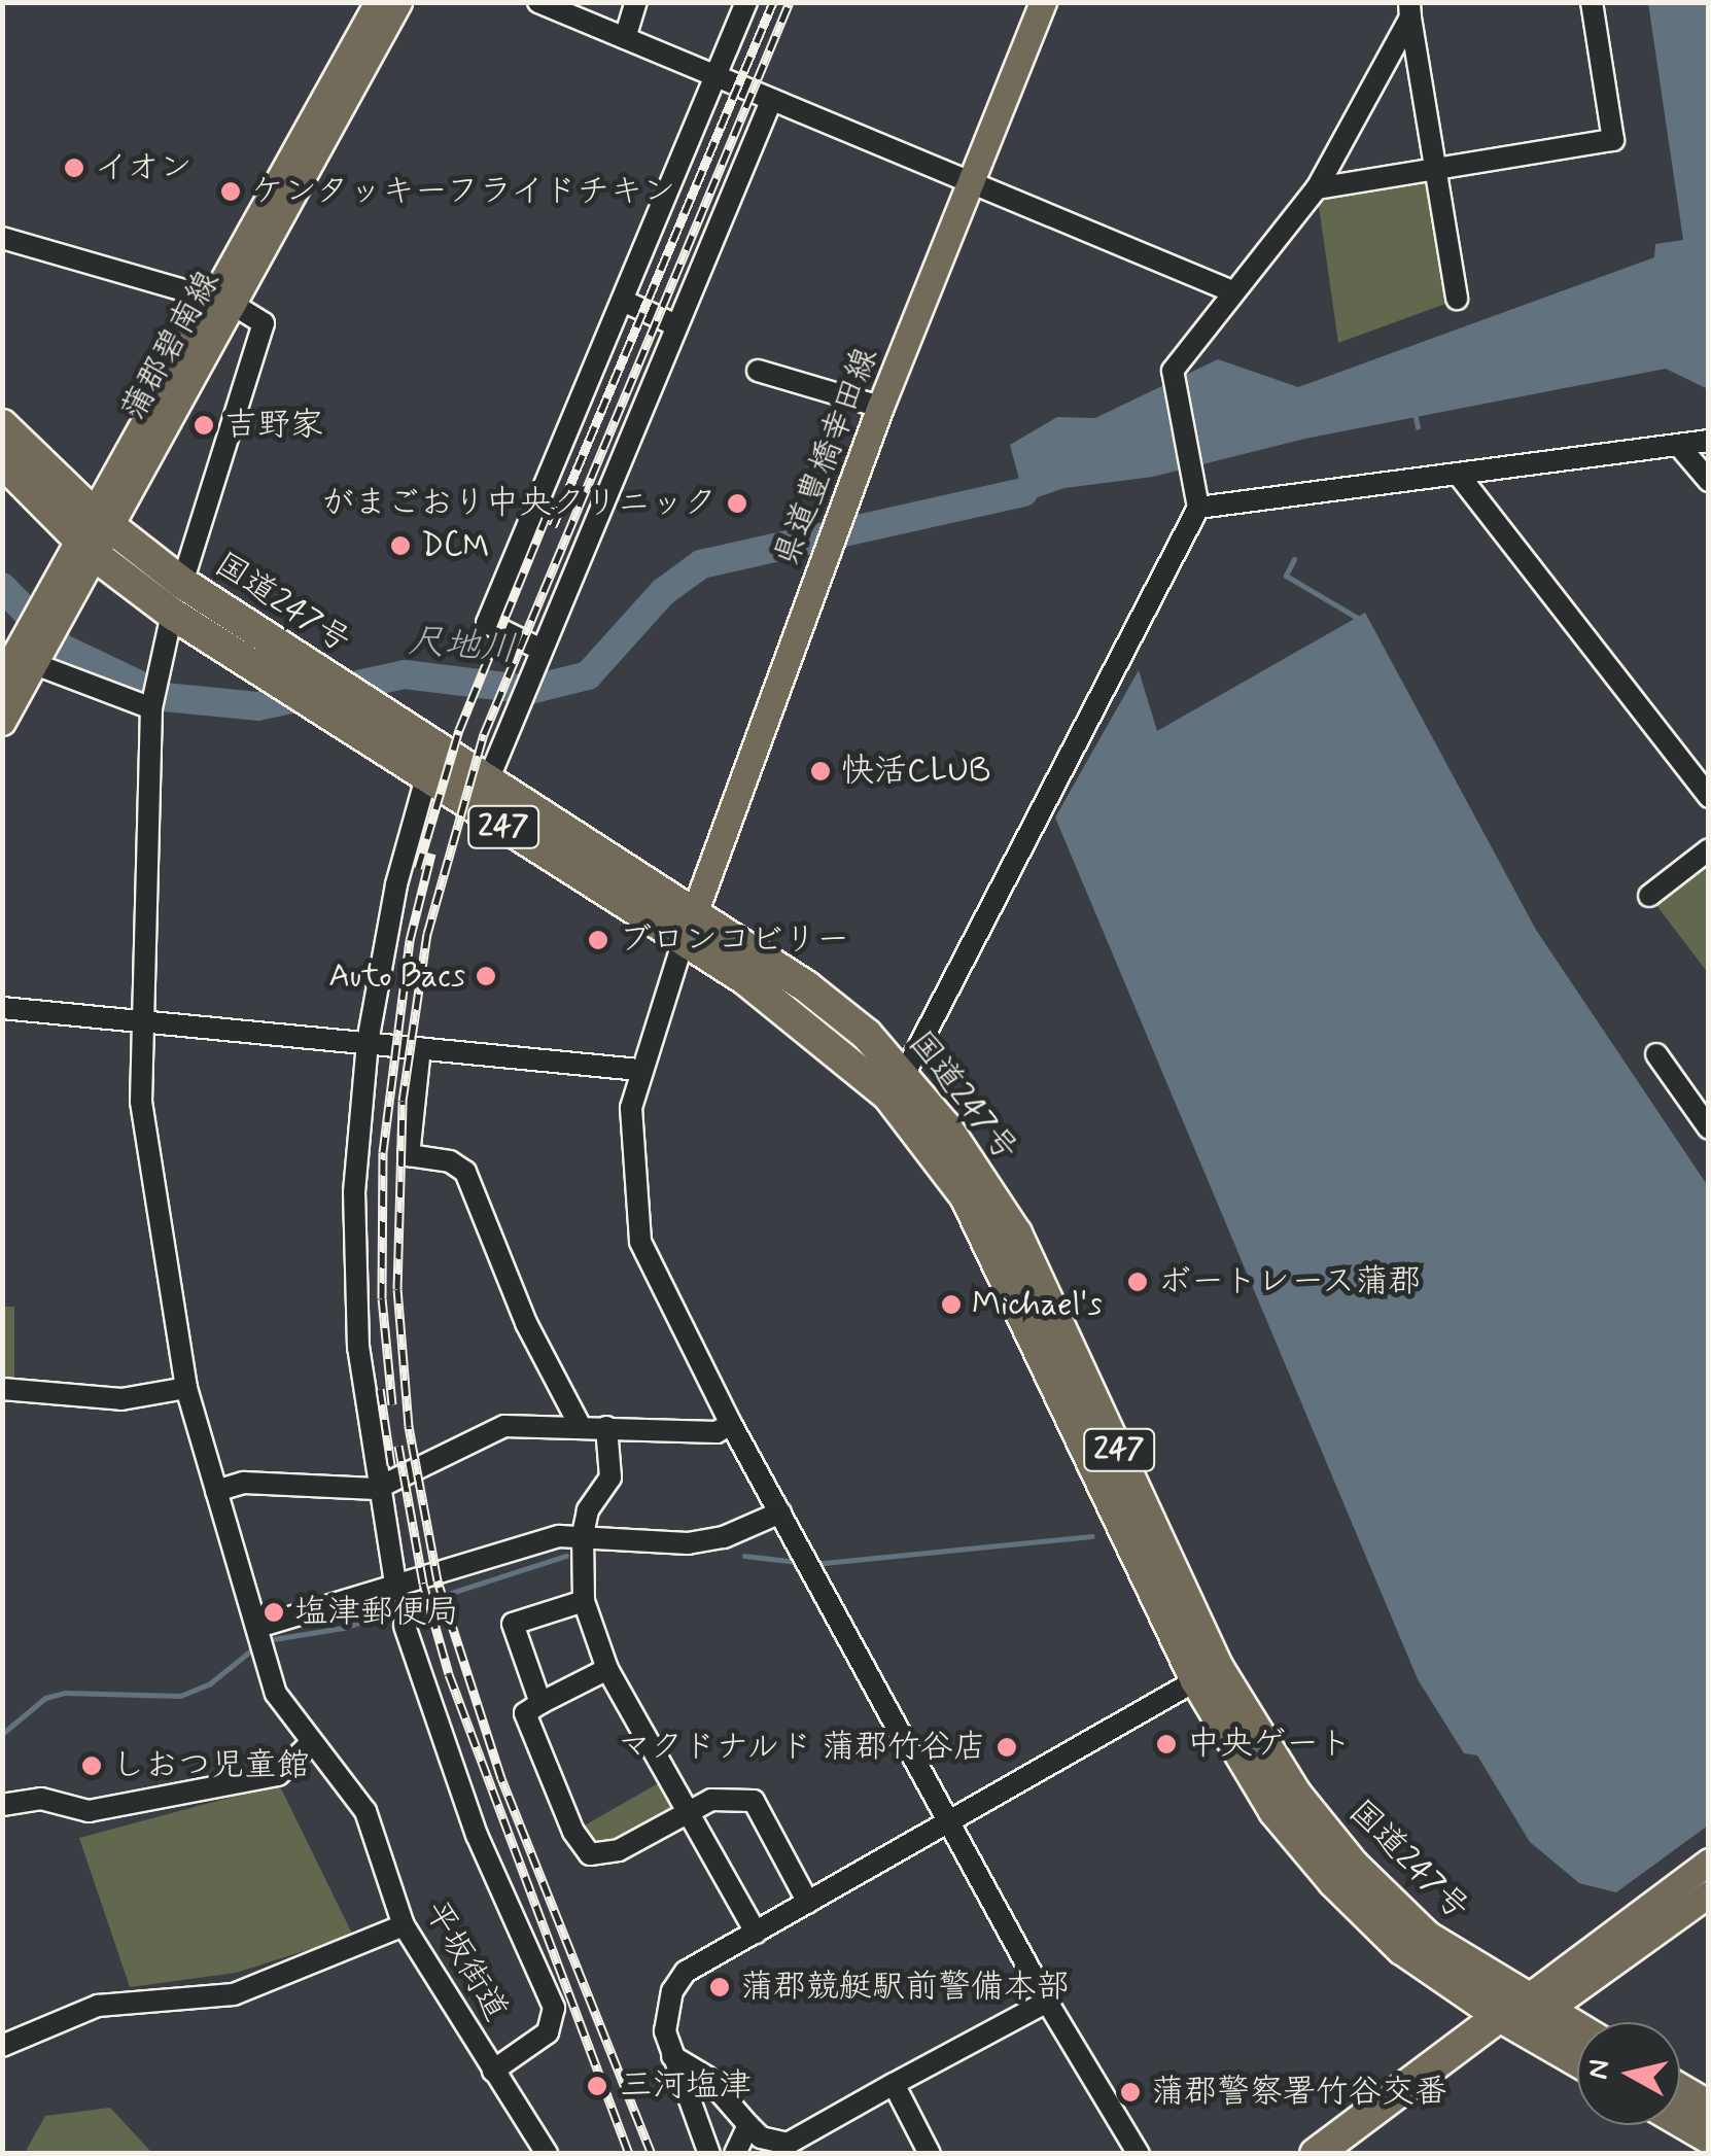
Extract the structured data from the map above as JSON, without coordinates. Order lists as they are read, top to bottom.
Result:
{
  "streets": {
    "highway": ["国道247号", "247"],
    "main road": ["蒲郡碧南線", "県道豊橋幸田線"],
    "street": ["平坂街道"]
  },
  "crossings": [
    ["蒲郡碧南線", "国道247号"],
    ["県道豊橋幸田線", "国道247号"],
    ["国道247号", "平坂街道"]
  ],
  "water": ["尺地川"],
  "places": [
    "イオン",
    "ケンタッキーフライドチキン",
    "吉野家",
    "がまごおり中央クリニック",
    "DCM",
    "快活CLUB",
    "ブロンコビリー",
    "Auto Bacs",
    "ボートレース蒲郡",
    "Michael's",
    "塩津郵便局",
    "中央ゲート",
    "マクドナルド 蒲郡竹谷店",
    "しおつ児童館",
    "蒲郡競艇駅前警備本部",
    "三河塩津",
    "蒲郡警察署竹谷交番"
  ],
  "north": "left"
}
